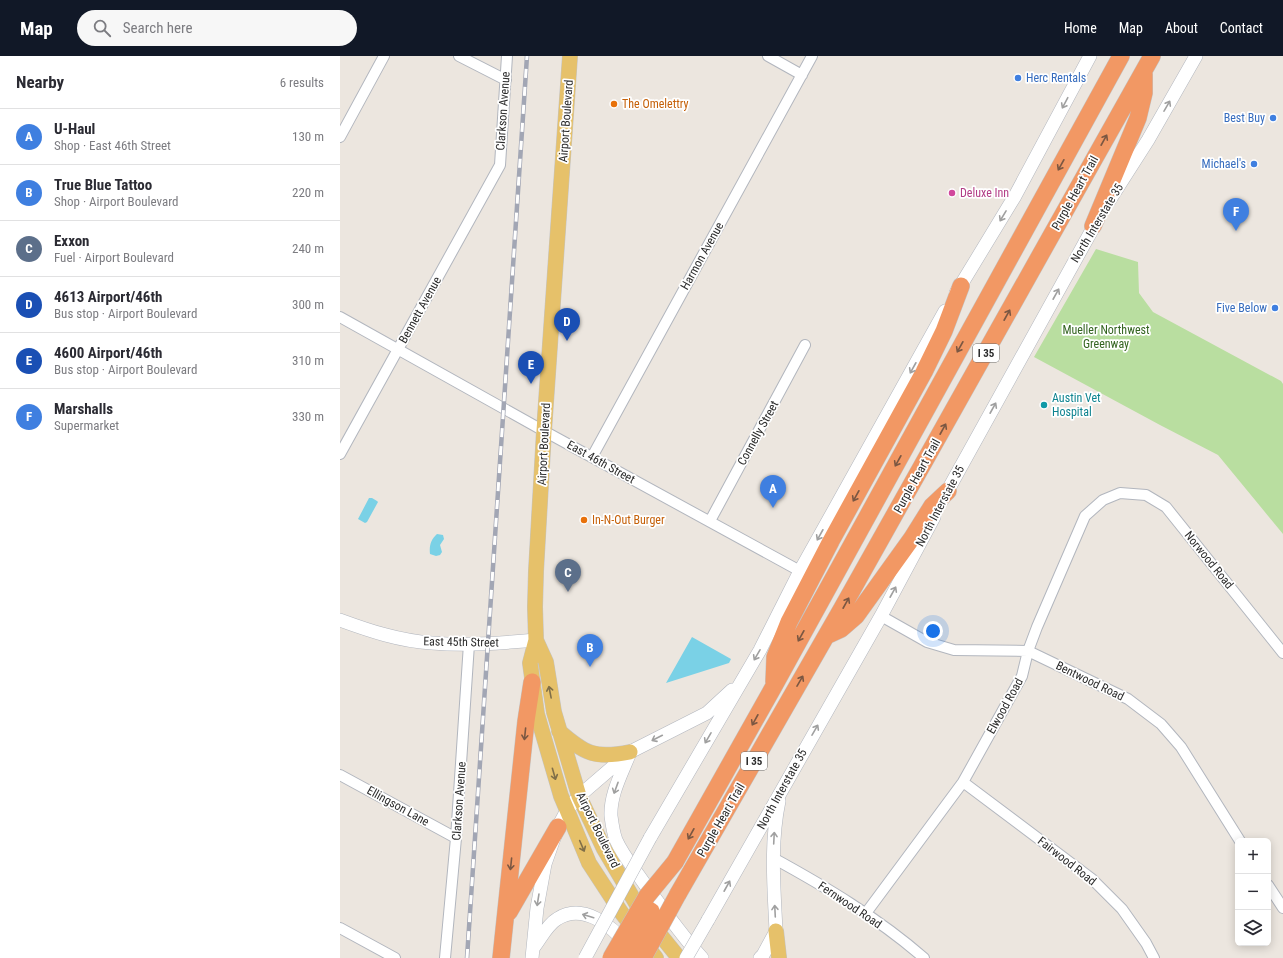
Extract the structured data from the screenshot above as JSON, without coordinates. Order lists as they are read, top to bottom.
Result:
{
  "streets": {
    "highway": ["Purple Heart Trail", "I 35"],
    "main road": ["Airport Boulevard", "North Interstate 35", "East 45th Street"],
    "street": [
      "Clarkson Avenue",
      "Harmon Avenue",
      "Bennett Avenue",
      "Connelly Street",
      "East 46th Street",
      "Norwood Road",
      "Bentwood Road",
      "Elwood Road",
      "Ellingson Lane",
      "Fairwood Road",
      "Fernwood Road"
    ]
  },
  "crossings": [
    ["Clarkson Avenue", "Bennett Avenue"],
    ["Clarkson Avenue", "East 45th Street"],
    ["Clarkson Avenue", "Ellingson Lane"],
    ["Airport Boulevard", "Purple Heart Trail"],
    ["Airport Boulevard", "East 46th Street"],
    ["Airport Boulevard", "East 45th Street"],
    ["North Interstate 35", "Bentwood Road"],
    ["Harmon Avenue", "East 46th Street"],
    ["Bennett Avenue", "East 46th Street"],
    ["Connelly Street", "East 46th Street"],
    ["Norwood Road", "Elwood Road"],
    ["Bentwood Road", "Elwood Road"],
    ["Elwood Road", "Fairwood Road"],
    ["Elwood Road", "Fernwood Road"]
  ],
  "parks": ["Mueller Northwest Greenway"],
  "places": [
    "Herc Rentals",
    "The Omelettry",
    "Best Buy",
    "Michael's",
    "Deluxe Inn",
    "Five Below",
    "Austin Vet Hospital",
    "In-N-Out Burger"
  ],
  "page": {
    "header": "Map",
    "search": "Search here",
    "nav": [
      "Home",
      "Map",
      "About",
      "Contact"
    ],
    "heading": ["Nearby", "6 results"],
    "list": [
      {
        "mark": "A",
        "name": "U-Haul",
        "note": "Shop · East 46th Street",
        "value": "130 m"
      },
      {
        "mark": "B",
        "name": "True Blue Tattoo",
        "note": "Shop · Airport Boulevard",
        "value": "220 m"
      },
      {
        "mark": "C",
        "name": "Exxon",
        "note": "Fuel · Airport Boulevard",
        "value": "240 m"
      },
      {
        "mark": "D",
        "name": "4613 Airport/46th",
        "note": "Bus stop · Airport Boulevard",
        "value": "300 m"
      },
      {
        "mark": "E",
        "name": "4600 Airport/46th",
        "note": "Bus stop · Airport Boulevard",
        "value": "310 m"
      },
      {
        "mark": "F",
        "name": "Marshalls",
        "note": "Supermarket",
        "value": "330 m"
      }
    ],
    "pins": [
      "F",
      "D",
      "E",
      "A",
      "C",
      "B"
    ],
    "map_buttons": ["+", "−"]
  }
}
